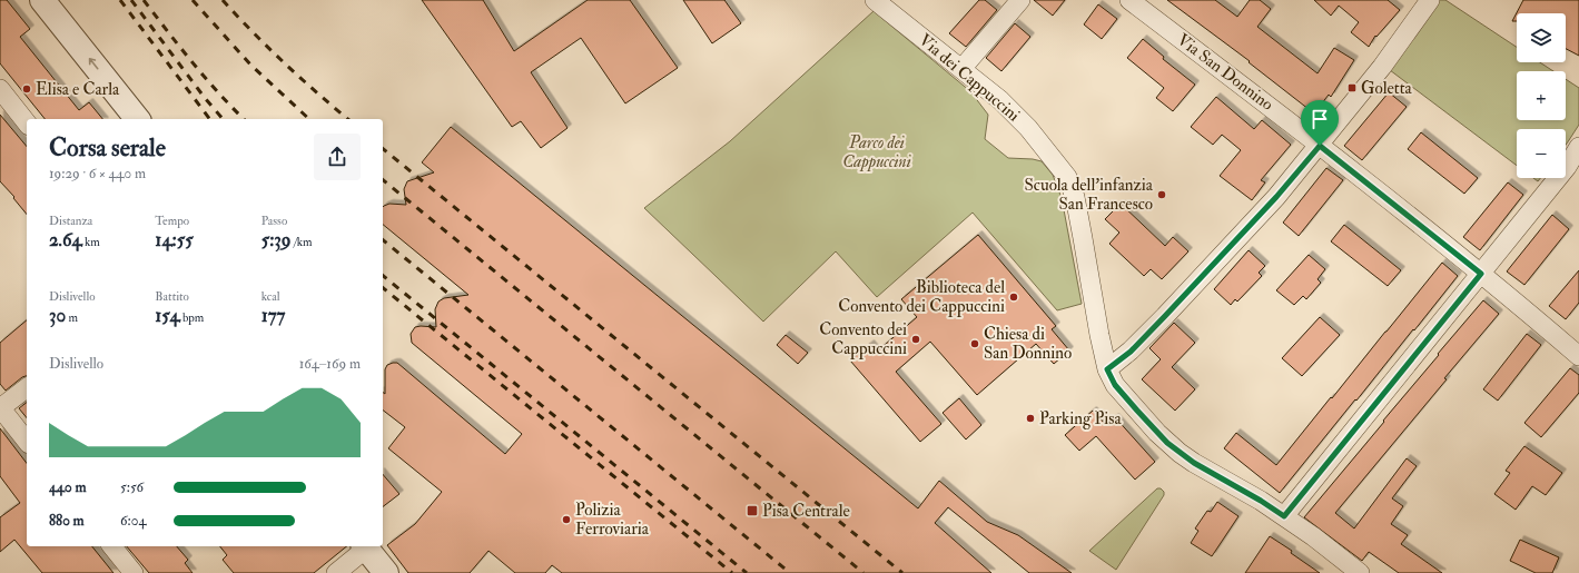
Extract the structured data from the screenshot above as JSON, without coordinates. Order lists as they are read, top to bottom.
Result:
{
  "streets": {
    "street": ["Via San Donnino", "Via dei Cappuccini"]
  },
  "parks": ["Parco dei Cappuccini"],
  "places": {
    "transit": ["Goletta", "Pisa Centrale"],
    "other": [
      "Elisa e Carla",
      "Scuola dell'infanzia San Francesco",
      "Biblioteca del Convento dei Cappuccini",
      "Convento dei Cappuccini",
      "Chiesa di San Donnino",
      "Parking Pisa",
      "Polizia Ferroviaria"
    ]
  },
  "page": {
    "map_buttons": ["+", "−"],
    "heading": ["Corsa serale", "19:29 · 6 × 440 m"],
    "stats": [
      ["Distanza", "2.64 km"],
      ["Tempo", "14:55"],
      ["Passo", "5:39 /km"],
      ["Dislivello", "30 m"],
      ["Battito", "154 bpm"],
      ["kcal", "177"]
    ],
    "chart": ["Dislivello", "164–169 m"],
    "list": [
      {
        "name": "440 m",
        "note": "5:56"
      },
      {
        "name": "880 m",
        "note": "6:04"
      }
    ]
  }
}
